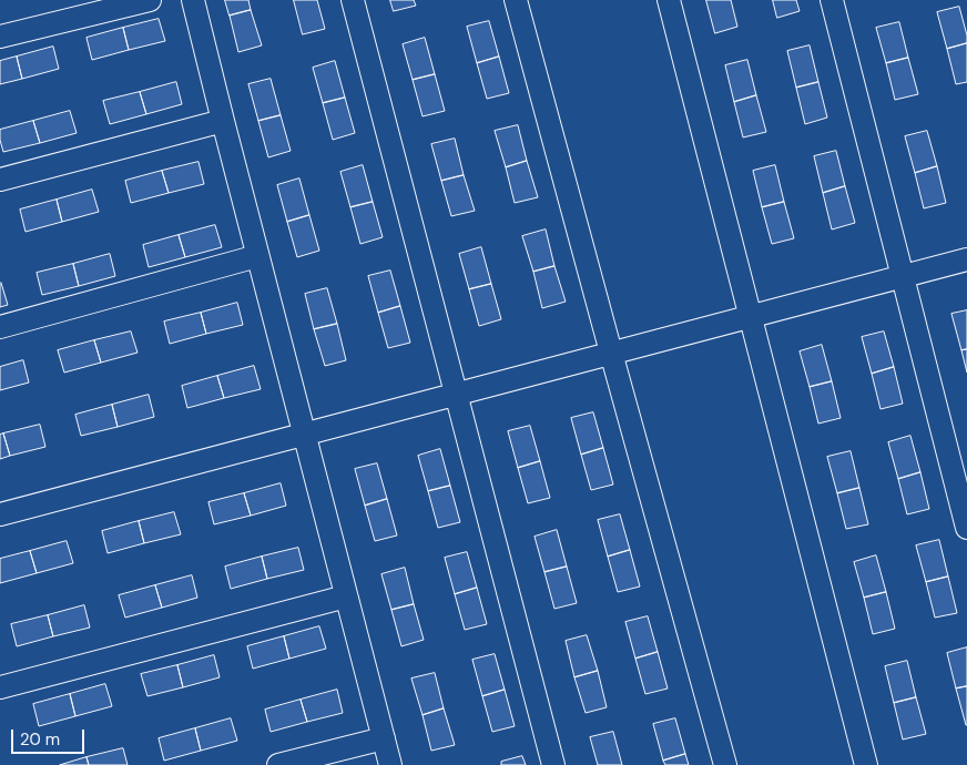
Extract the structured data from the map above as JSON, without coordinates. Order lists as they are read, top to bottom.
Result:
{
  "scale_bar": "20 m"
}
